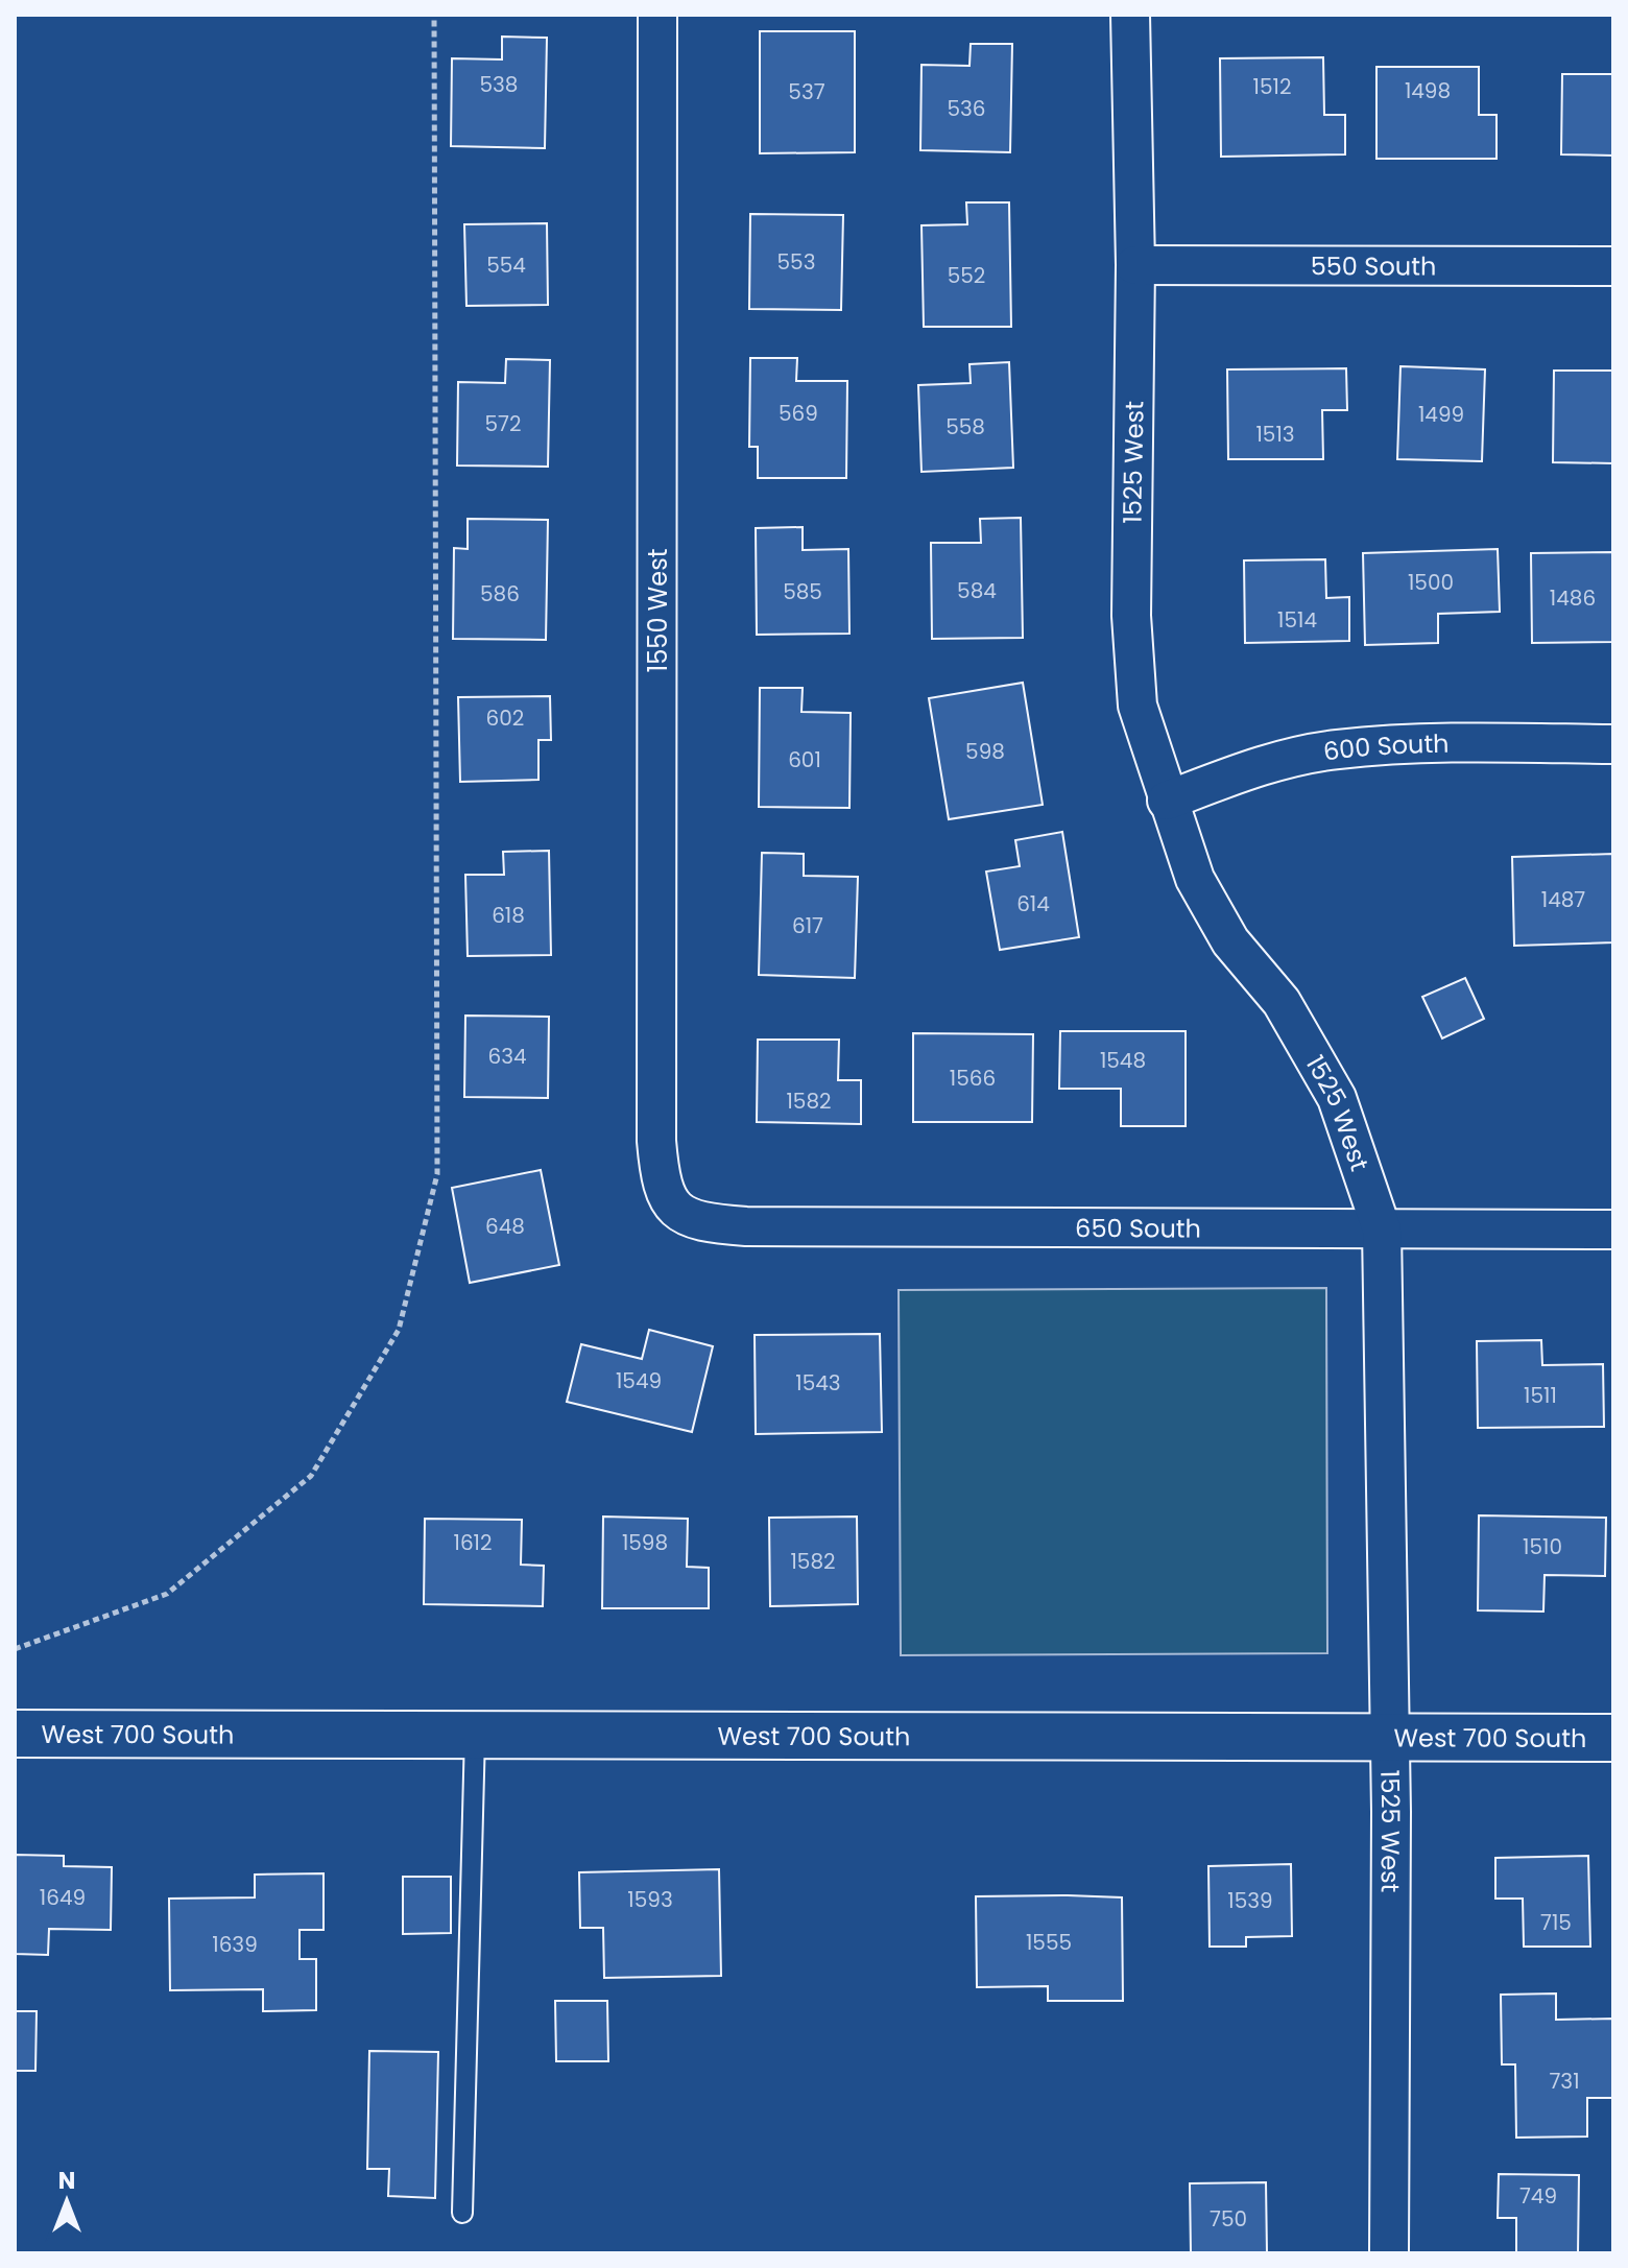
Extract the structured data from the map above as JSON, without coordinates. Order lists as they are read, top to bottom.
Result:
{
  "streets": {
    "street": [
      "550 South",
      "1525 West",
      "1550 West",
      "600 South",
      "650 South",
      "West 700 South"
    ]
  },
  "crossings": [
    ["550 South", "1525 West"],
    ["1525 West", "600 South"],
    ["1525 West", "650 South"],
    ["1525 West", "West 700 South"],
    ["1550 West", "650 South"]
  ],
  "house_numbers": [
    "538",
    "1512",
    "1498",
    "537",
    "536",
    "553",
    "554",
    "552",
    "569",
    "1499",
    "572",
    "558",
    "1513",
    "1500",
    "584",
    "585",
    "586",
    "1486",
    "1514",
    "602",
    "598",
    "601",
    "1487",
    "614",
    "618",
    "617",
    "634",
    "1548",
    "1566",
    "1582",
    "648",
    "1549",
    "1543",
    "1511",
    "1612",
    "1598",
    "1510",
    "1582",
    "1649",
    "1593",
    "1539",
    "715",
    "1555",
    "1639",
    "731",
    "749",
    "750"
  ],
  "north": "top"
}
